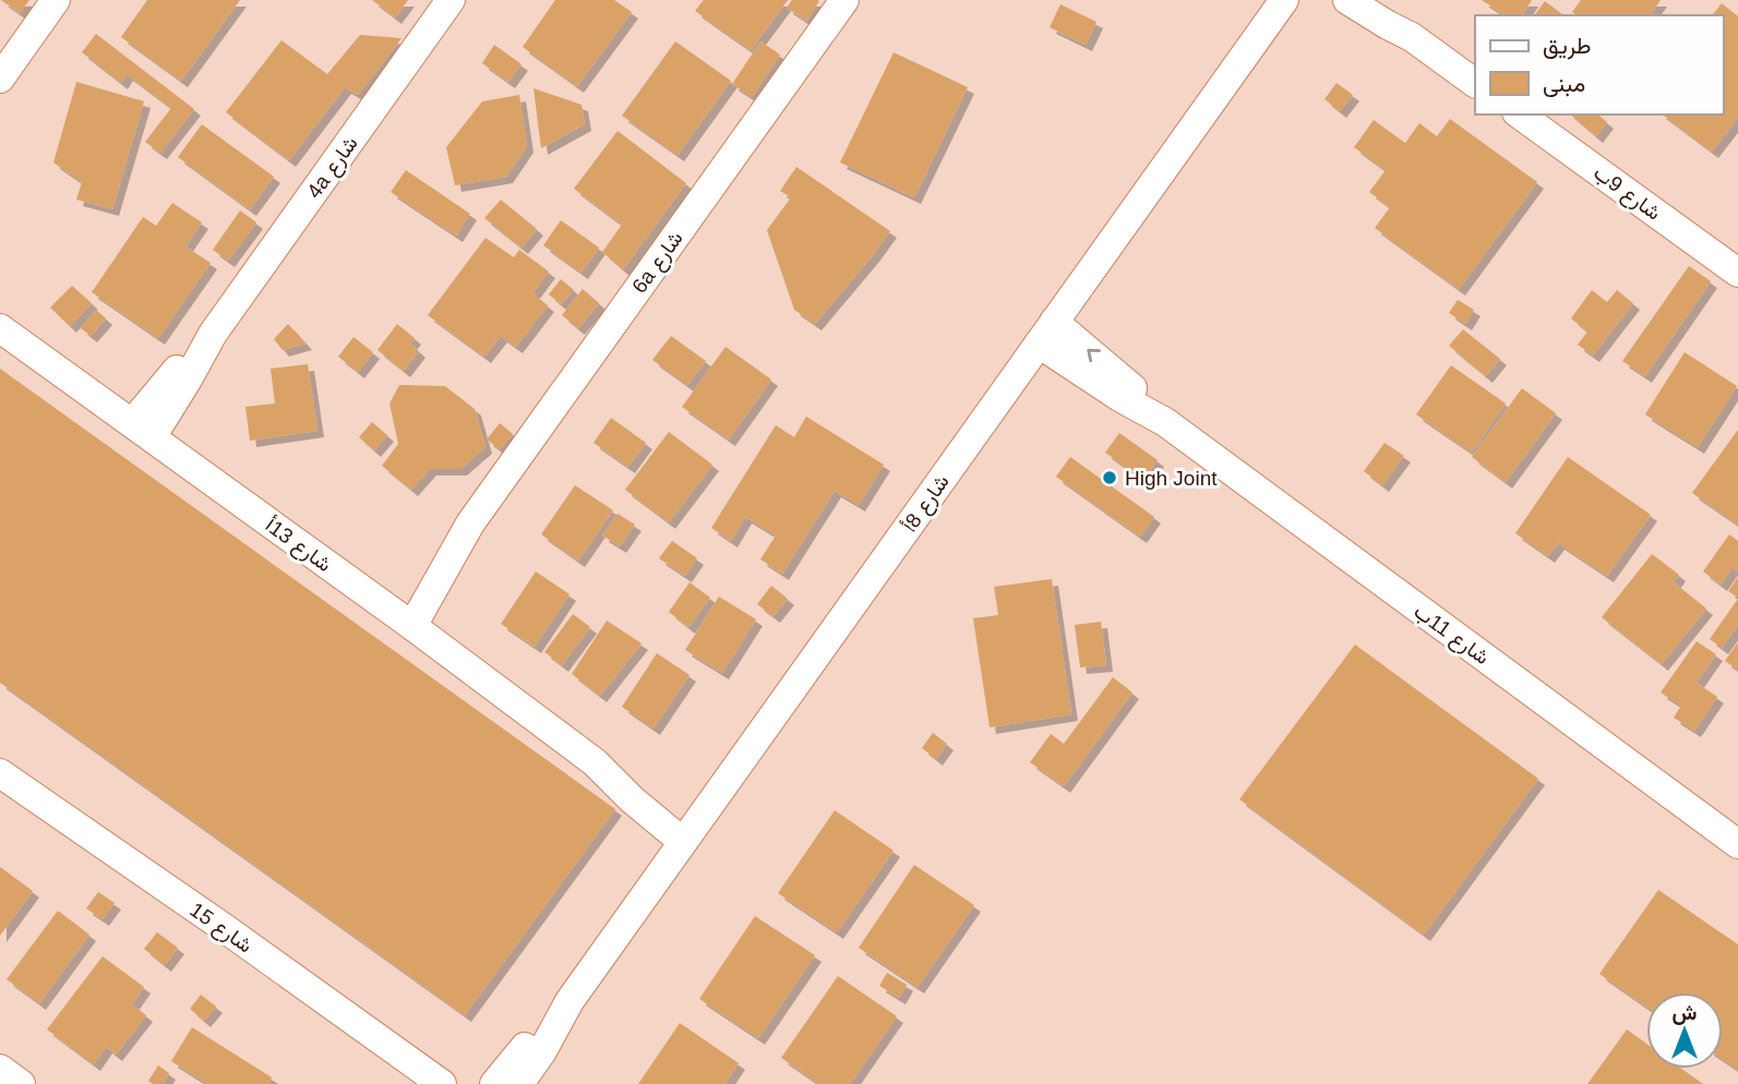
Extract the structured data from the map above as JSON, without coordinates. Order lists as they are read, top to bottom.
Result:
{
  "streets": {
    "street": [
      "4a شارع",
      "شارع 9ب",
      "6a شارع",
      "شارع 8أ",
      "شارع 13أ",
      "شارع 11ب",
      "شارع 15"
    ]
  },
  "crossings": [
    ["4a شارع", "شارع 13أ"],
    ["6a شارع", "شارع 13أ"],
    ["شارع 8أ", "شارع 13أ"],
    ["شارع 8أ", "شارع 11ب"]
  ],
  "places": ["High Joint"],
  "legend": ["طريق", "مبنى"],
  "north": "top"
}
